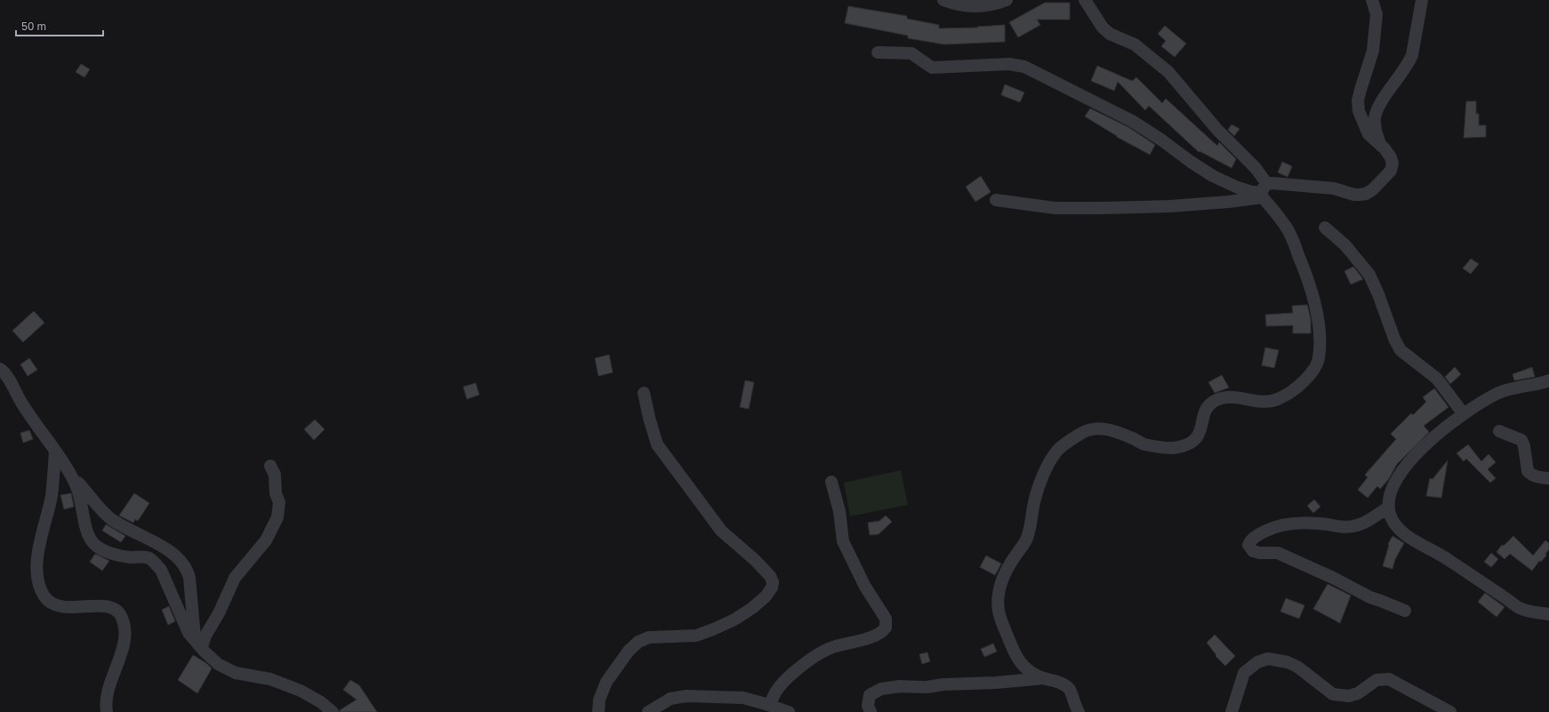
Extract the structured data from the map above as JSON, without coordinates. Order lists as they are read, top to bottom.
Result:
{
  "scale_bar": "50 m"
}
